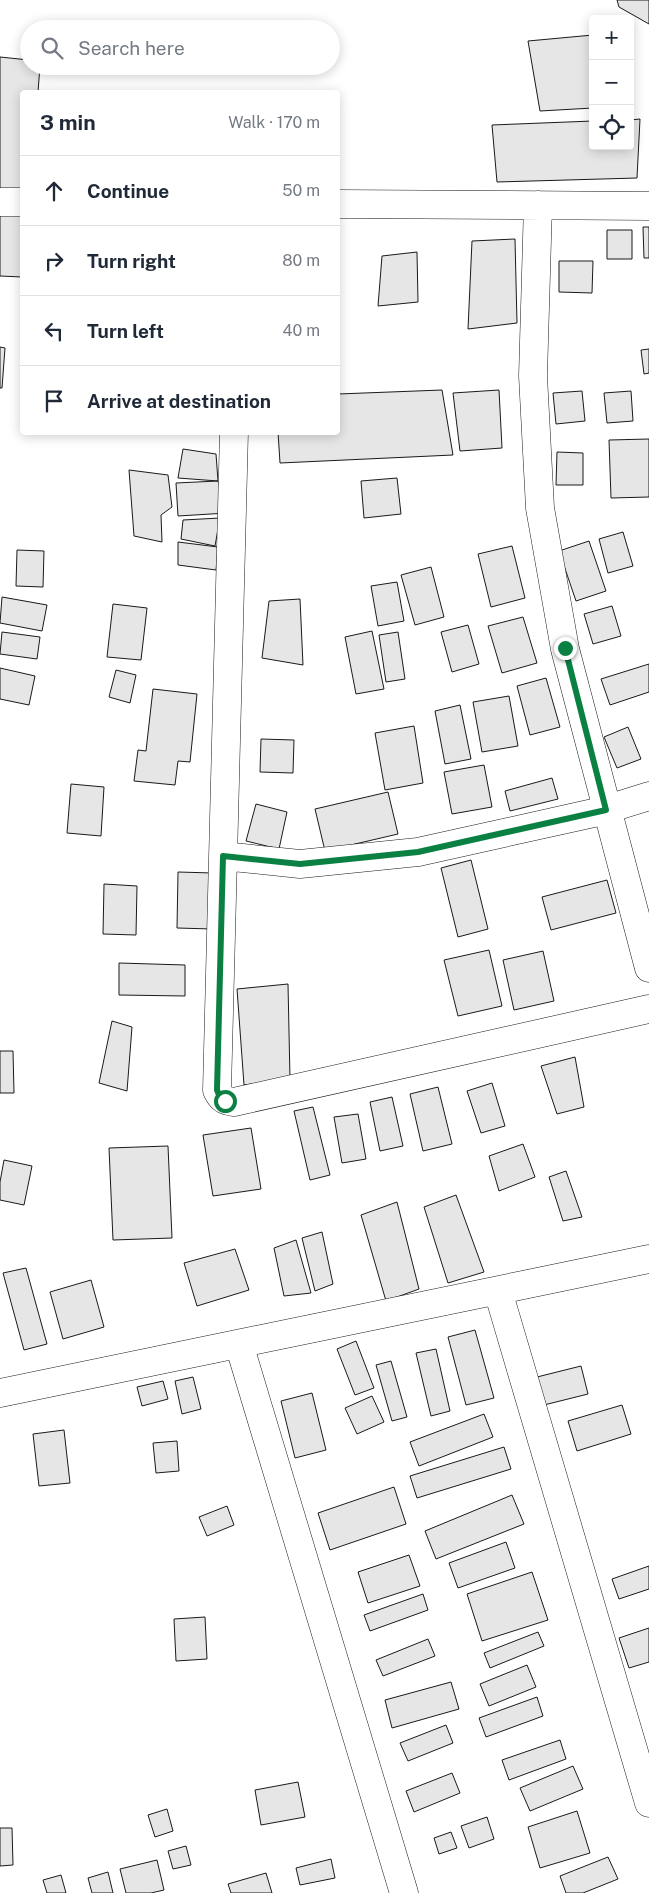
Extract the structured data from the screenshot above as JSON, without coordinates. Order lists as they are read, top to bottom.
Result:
{
  "page": {
    "map_buttons": ["+", "−"],
    "search": "Search here",
    "heading": ["3 min", "Walk · 170 m"],
    "list": [
      ["Continue", "50 m"],
      ["Turn right", "80 m"],
      ["Turn left", "40 m"],
      "Arrive at destination"
    ]
  }
}
